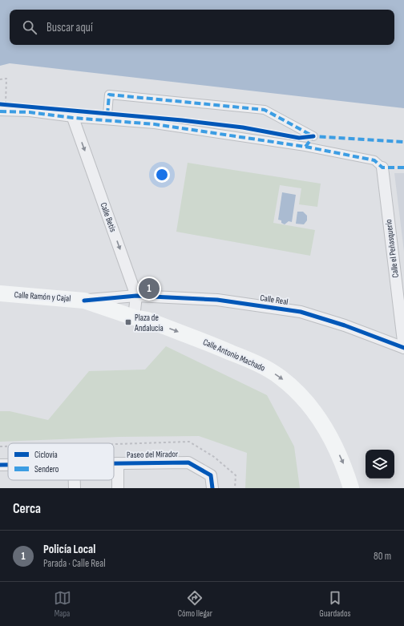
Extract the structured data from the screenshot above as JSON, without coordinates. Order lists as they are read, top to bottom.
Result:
{
  "streets": {
    "main road": ["Calle Ramón y Cajal", "Calle Antonio Machado"],
    "street": [
      "Calle Betis",
      "Calle el Peñasquerio",
      "Calle Real",
      "Paseo del Mirador"
    ]
  },
  "crossings": [
    ["Calle Betis", "Calle Real"],
    ["Calle Betis", "Calle Antonio Machado"],
    ["Calle el Peñasquerio", "Calle Real"]
  ],
  "one_way": ["Calle Betis", "Calle Antonio Machado"],
  "places": {
    "transit": ["Plaza de Andalucía"]
  },
  "legend": ["Ciclovía", "Sendero"],
  "page": {
    "search": "Buscar aquí",
    "pins": "1",
    "heading": "Cerca",
    "list": [
      {
        "mark": "1",
        "name": "Policía Local",
        "note": "Parada · Calle Real",
        "value": "80 m"
      }
    ],
    "nav": ["Mapa", "Cómo llegar", "Guardados"]
  }
}
